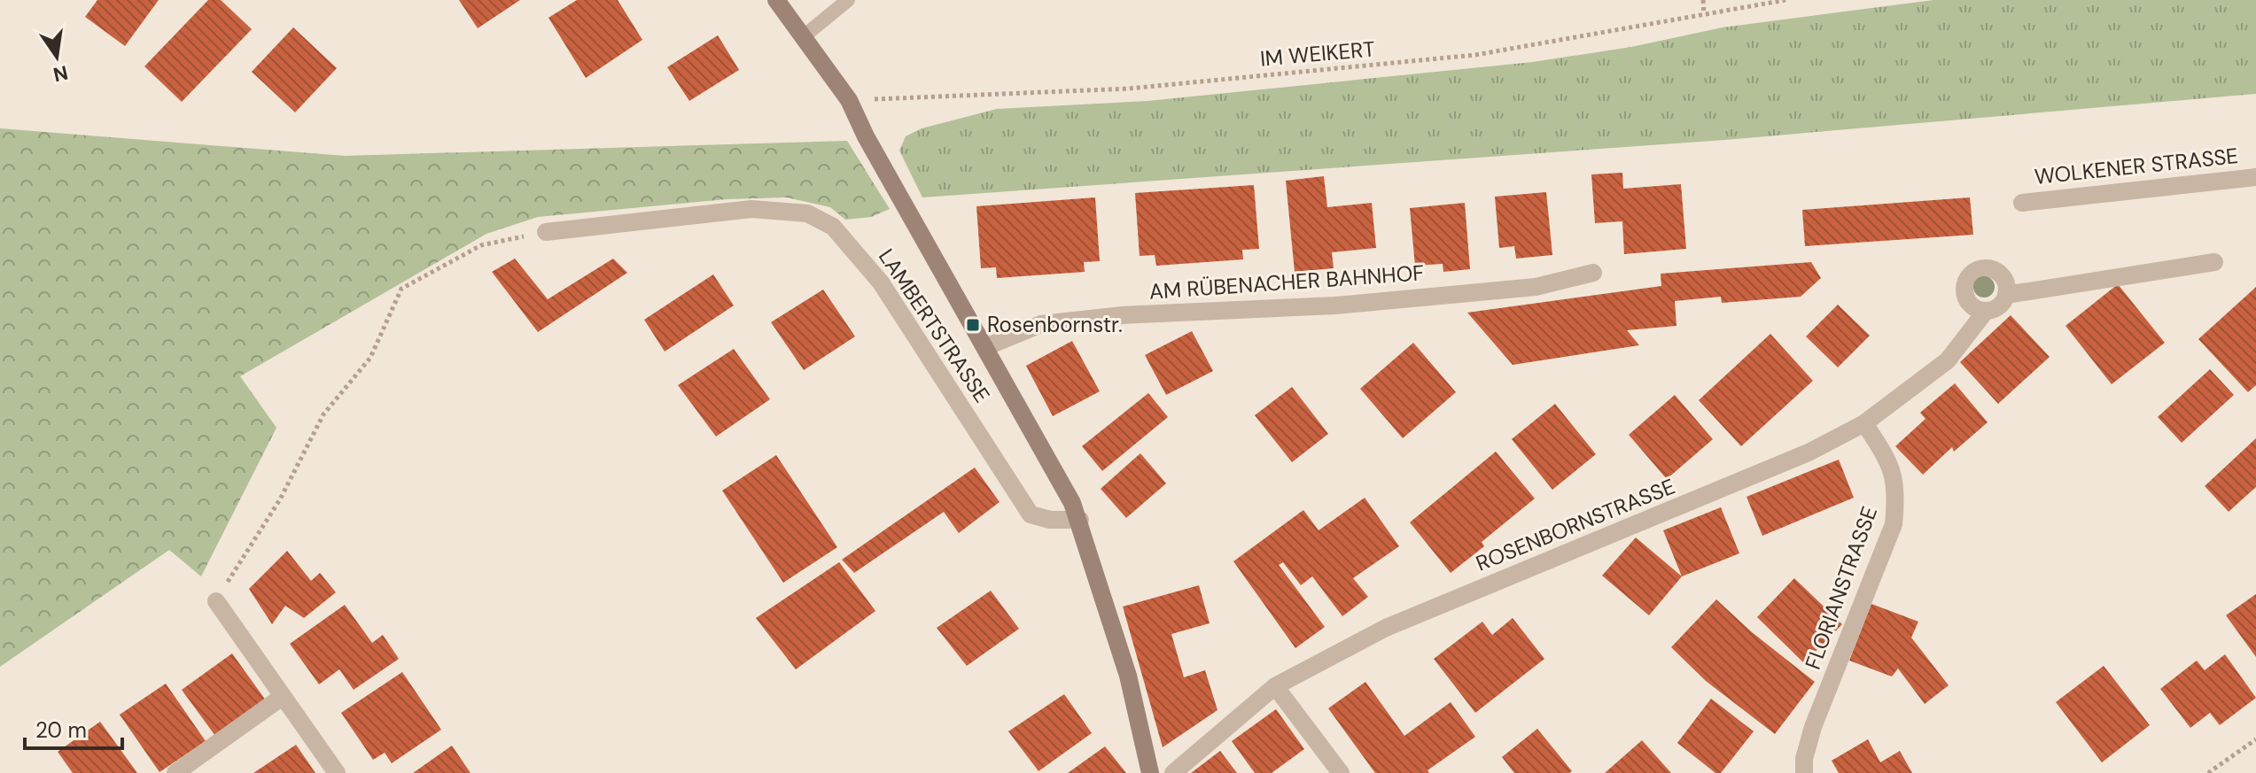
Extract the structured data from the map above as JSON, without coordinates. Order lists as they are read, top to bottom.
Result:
{
  "streets": {
    "main road": ["LAMBERTSTRASSE"],
    "street": [
      "WOLKENER STRASSE",
      "AM RÜBENACHER BAHNHOF",
      "ROSENBORNSTRASSE",
      "FLORIANSTRASSE"
    ],
    "path": ["IM WEIKERT"]
  },
  "crossings": [
    ["IM WEIKERT", "LAMBERTSTRASSE"],
    ["AM RÜBENACHER BAHNHOF", "LAMBERTSTRASSE"],
    ["ROSENBORNSTRASSE", "FLORIANSTRASSE"]
  ],
  "places": {
    "transit": ["Rosenbornstr."]
  },
  "scale_bar": "20 m",
  "north": "bottom"
}
